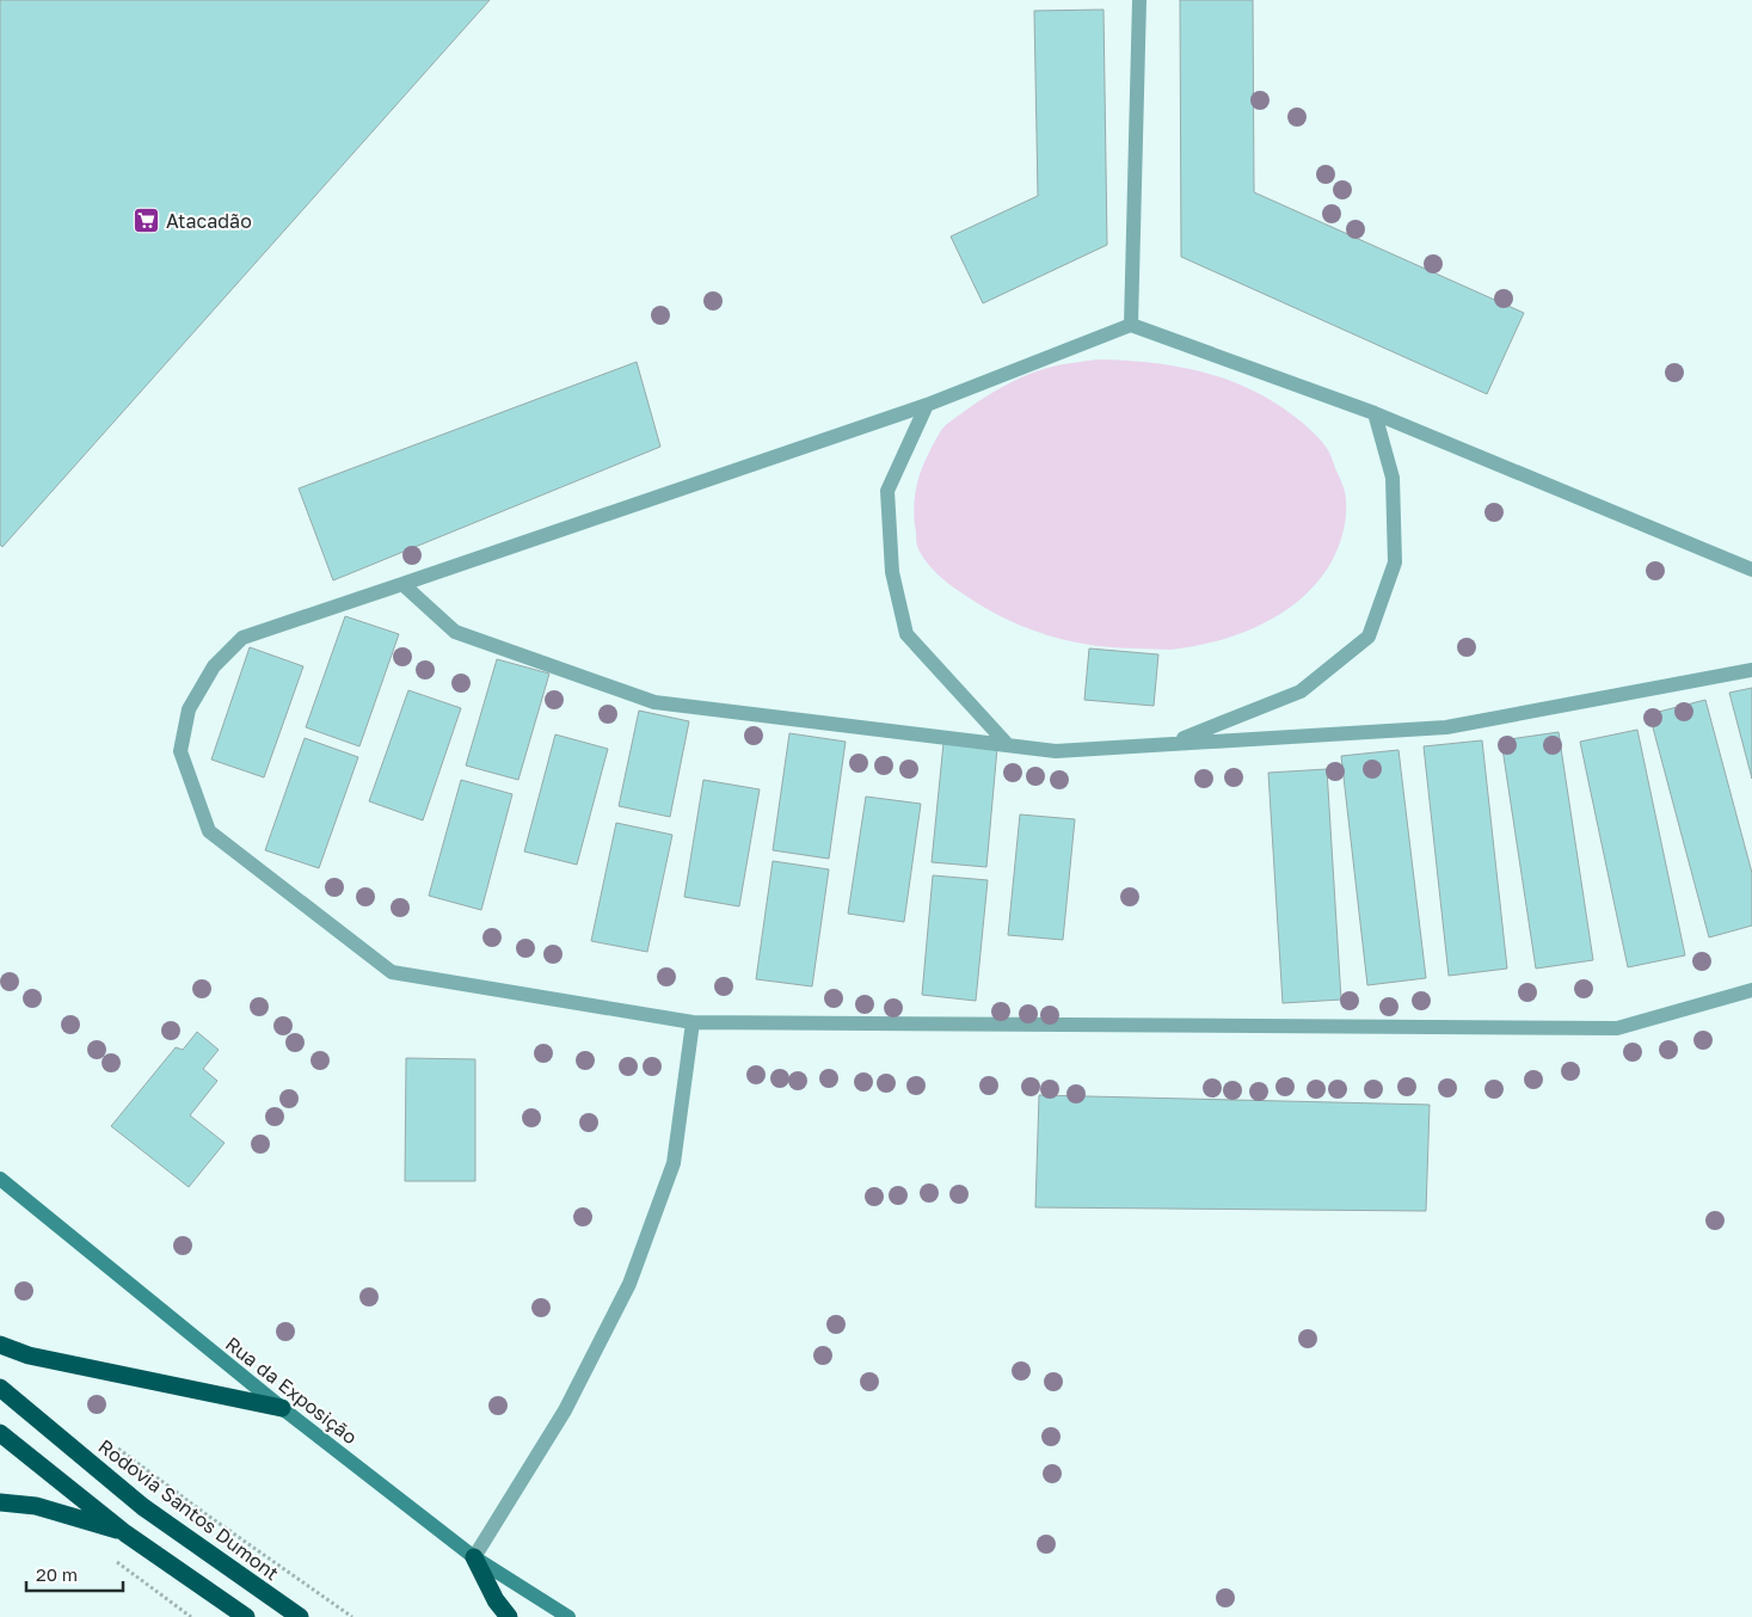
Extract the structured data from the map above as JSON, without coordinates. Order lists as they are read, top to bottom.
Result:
{
  "streets": {
    "highway": ["Rodovia Santos Dumont"],
    "street": ["Rua da Exposição"]
  },
  "places": {
    "supermarket": ["Atacadão"]
  },
  "scale_bar": "20 m"
}
